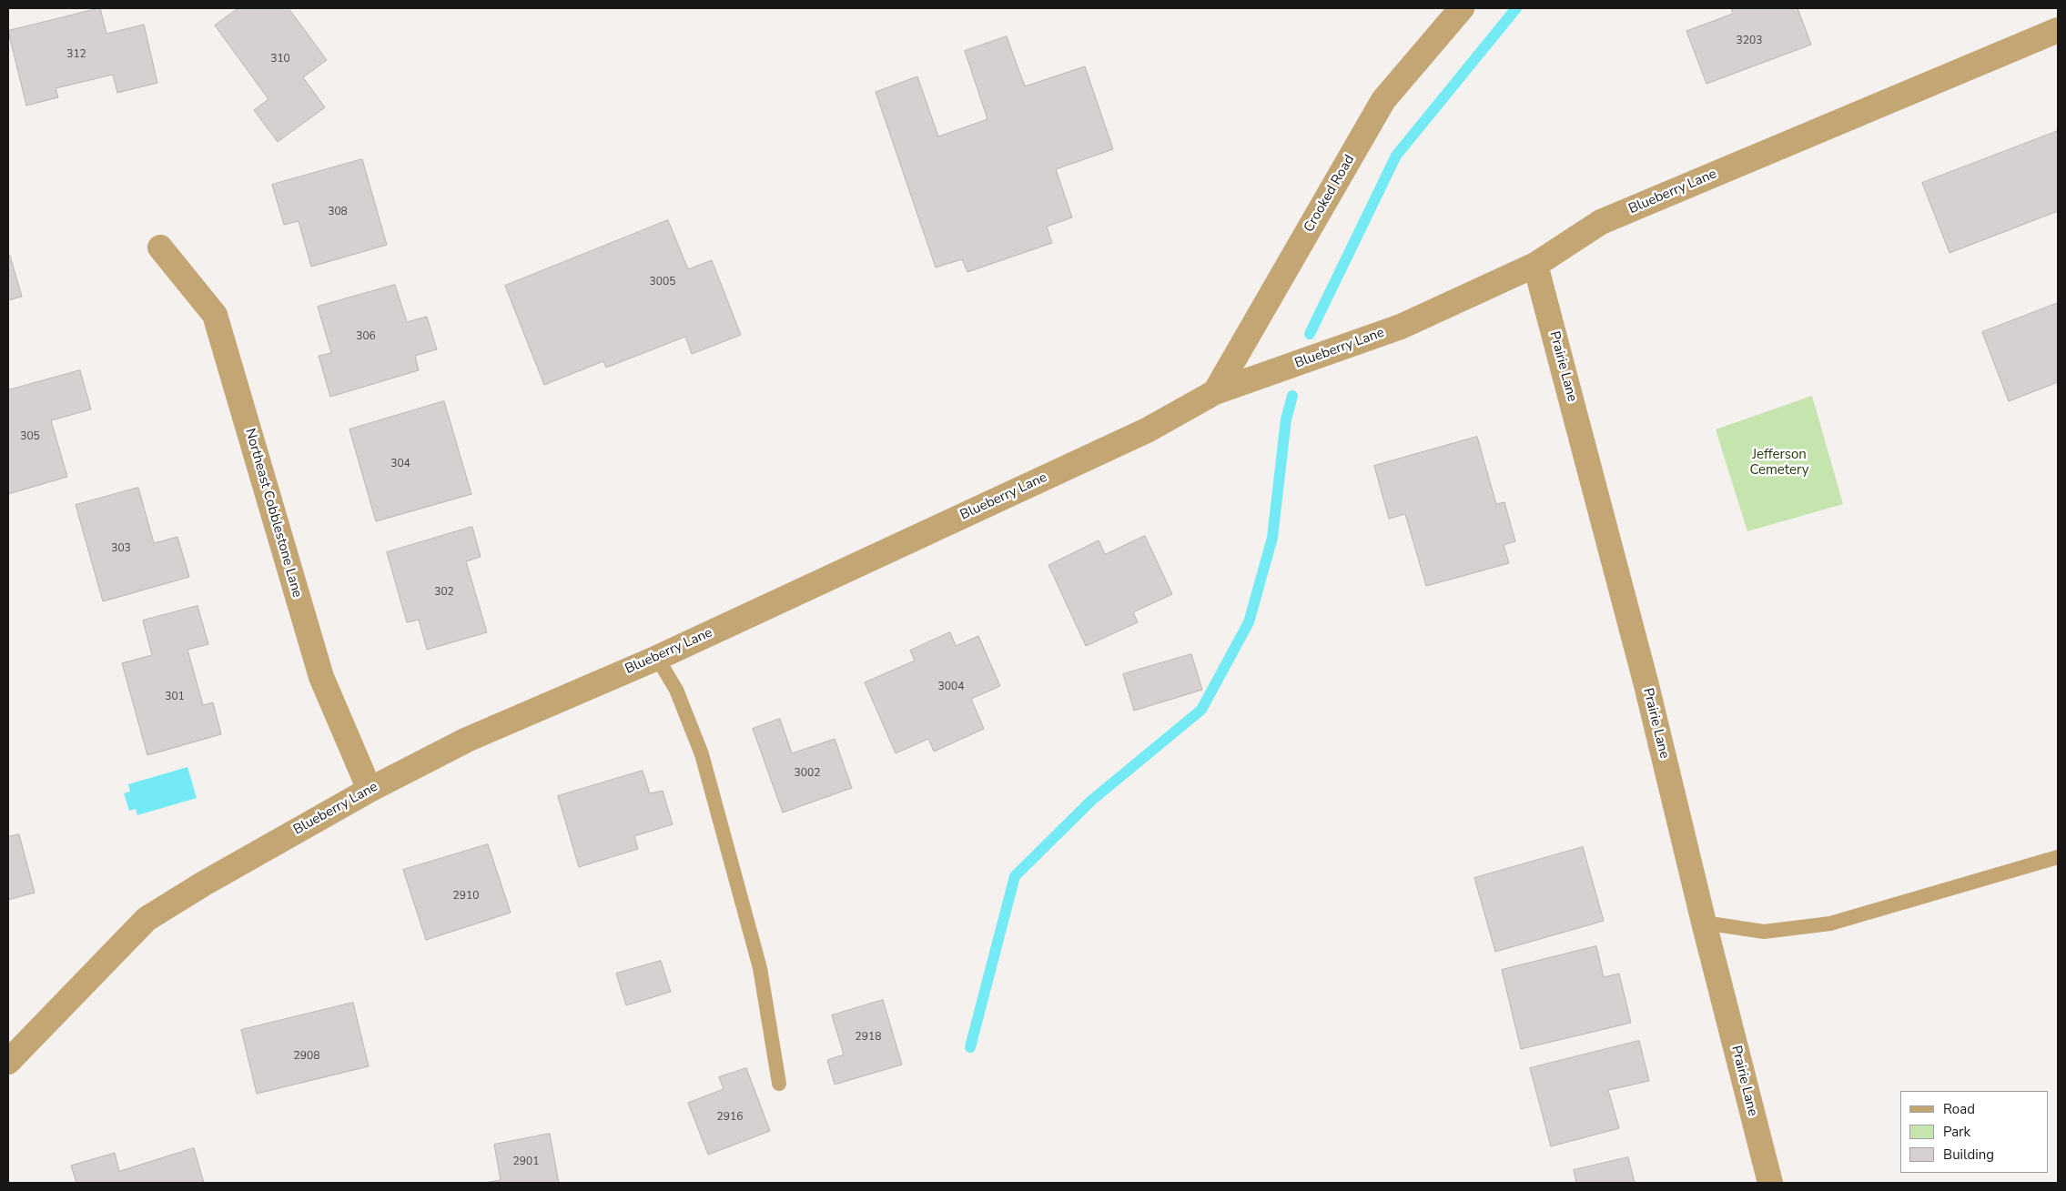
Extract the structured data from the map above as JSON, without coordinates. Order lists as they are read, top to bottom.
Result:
{
  "streets": {
    "street": [
      "Blueberry Lane",
      "Crooked Road",
      "Prairie Lane",
      "Northeast Cobblestone Lane"
    ]
  },
  "crossings": [
    ["Blueberry Lane", "Crooked Road"],
    ["Blueberry Lane", "Prairie Lane"],
    ["Blueberry Lane", "Northeast Cobblestone Lane"]
  ],
  "parks": ["Jefferson Cemetery"],
  "house_numbers": [
    "3203",
    "312",
    "310",
    "308",
    "3005",
    "306",
    "305",
    "304",
    "303",
    "302",
    "3004",
    "301",
    "3002",
    "2910",
    "2918",
    "2908",
    "2916",
    "2901"
  ],
  "legend": ["Road", "Park", "Building"]
}
